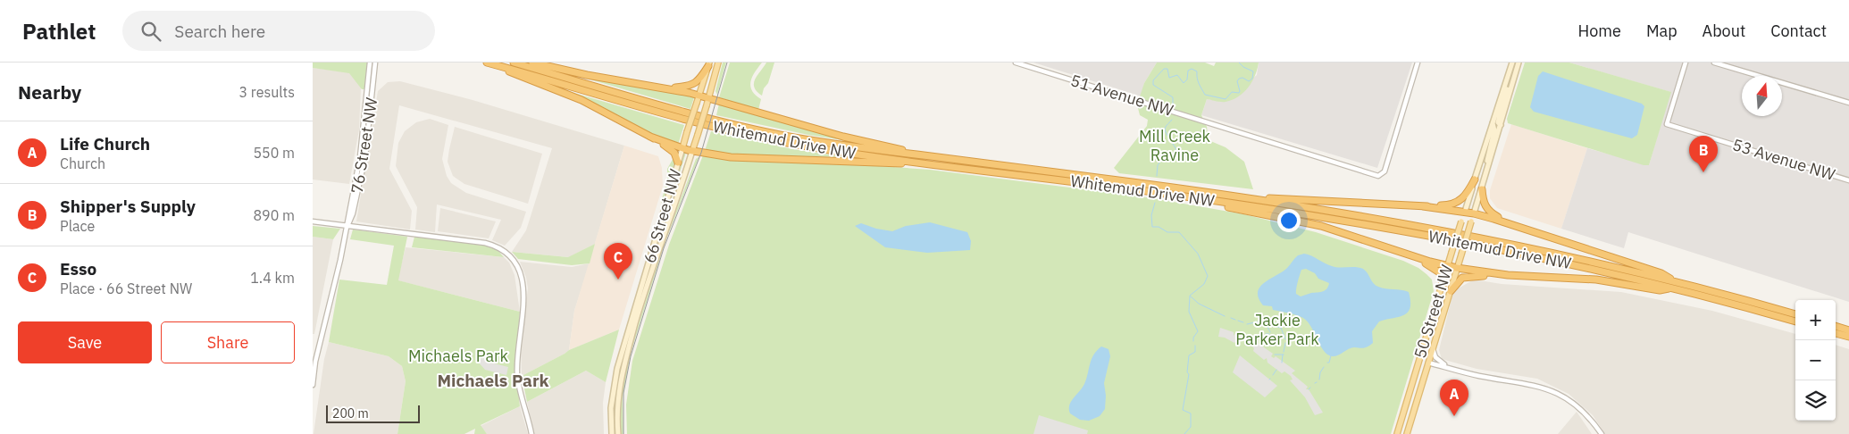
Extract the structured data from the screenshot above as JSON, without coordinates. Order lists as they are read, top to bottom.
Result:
{
  "streets": {
    "highway": ["Whitemud Drive NW"],
    "main road": ["66 Street NW", "50 Street NW"],
    "street": ["51 Avenue NW", "76 Street NW", "53 Avenue NW"]
  },
  "districts": ["Michaels Park"],
  "parks": ["Mill Creek Ravine", "Jackie Parker Park", "Michaels Park"],
  "scale_bar": "200 m",
  "north": "top",
  "page": {
    "header": "Pathlet",
    "search": "Search here",
    "nav": [
      "Home",
      "Map",
      "About",
      "Contact"
    ],
    "heading": ["Nearby", "3 results"],
    "list": [
      {
        "mark": "A",
        "name": "Life Church",
        "note": "Church",
        "value": "550 m"
      },
      {
        "mark": "B",
        "name": "Shipper's Supply",
        "note": "Place",
        "value": "890 m"
      },
      {
        "mark": "C",
        "name": "Esso",
        "note": "Place · 66 Street NW",
        "value": "1.4 km"
      }
    ],
    "pins": ["B", "C", "A"],
    "map_buttons": ["+", "−"],
    "buttons": ["Save", "Share"],
    "scale": "200 m"
  }
}
